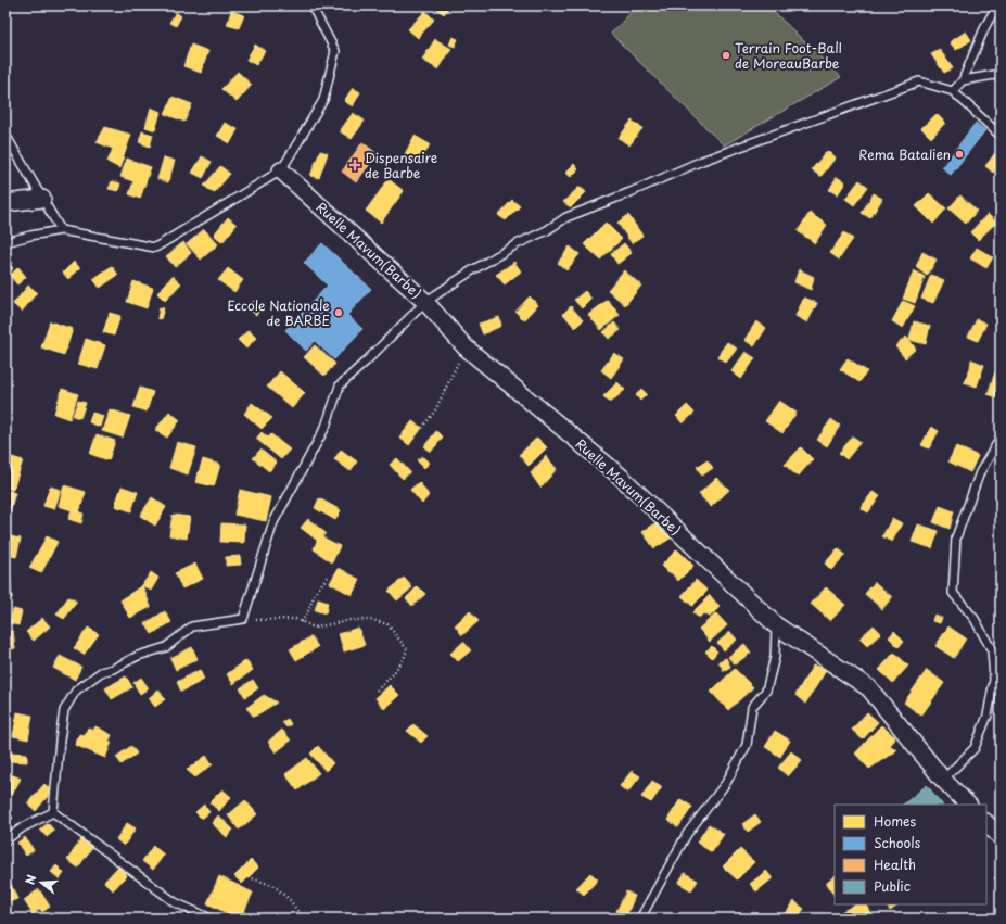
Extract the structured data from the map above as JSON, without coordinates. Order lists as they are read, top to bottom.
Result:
{
  "streets": {
    "street": ["Ruelle Mavum(Barbe)"]
  },
  "places": {
    "other": ["Terrain Foot-Ball de MoreauBarbe", "Rema Batalien", "Eccole Nationale de BARBE"],
    "health": ["Dispensaire de Barbe"]
  },
  "legend": [
    "Homes",
    "Schools",
    "Health",
    "Public"
  ],
  "north": "left"
}
